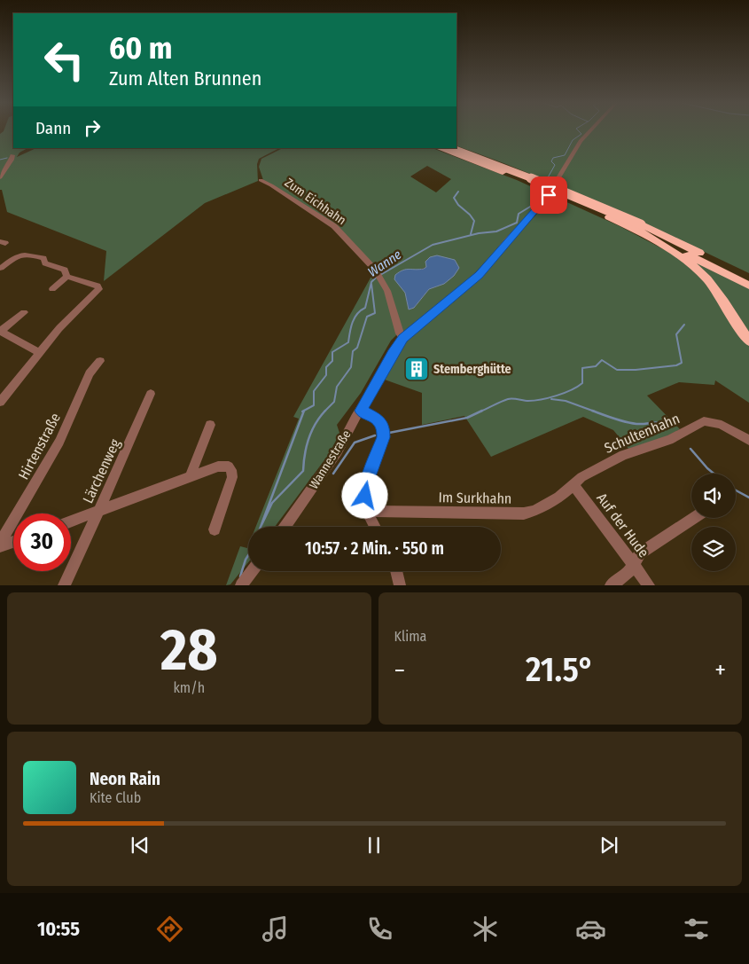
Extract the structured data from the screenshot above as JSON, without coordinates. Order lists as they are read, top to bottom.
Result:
{
  "streets": {
    "street": [
      "Zum Eichhahn",
      "Schultenhahn",
      "Hirtenstraße",
      "Wannestraße",
      "Lärchenweg",
      "Im Surkhahn",
      "Auf der Hude"
    ]
  },
  "crossings": [
    ["Zum Eichhahn", "Wannestraße"],
    ["Schultenhahn", "Im Surkhahn"],
    ["Schultenhahn", "Auf der Hude"],
    ["Im Surkhahn", "Auf der Hude"]
  ],
  "water": ["Wanne"],
  "places": {
    "building": ["Stemberghütte"]
  },
  "page": {
    "turn": ["60 m", "Zum Alten Brunnen"],
    "then": "Dann",
    "limit": "30",
    "trip": "10:57 · 2 Min. · 550 m",
    "tile": [
      ["28", "km/h"],
      "Klima"
    ],
    "heat": ["−", "21.5°", "+"],
    "song": ["Neon Rain", "Kite Club"],
    "tabs": "10:55"
  }
}
